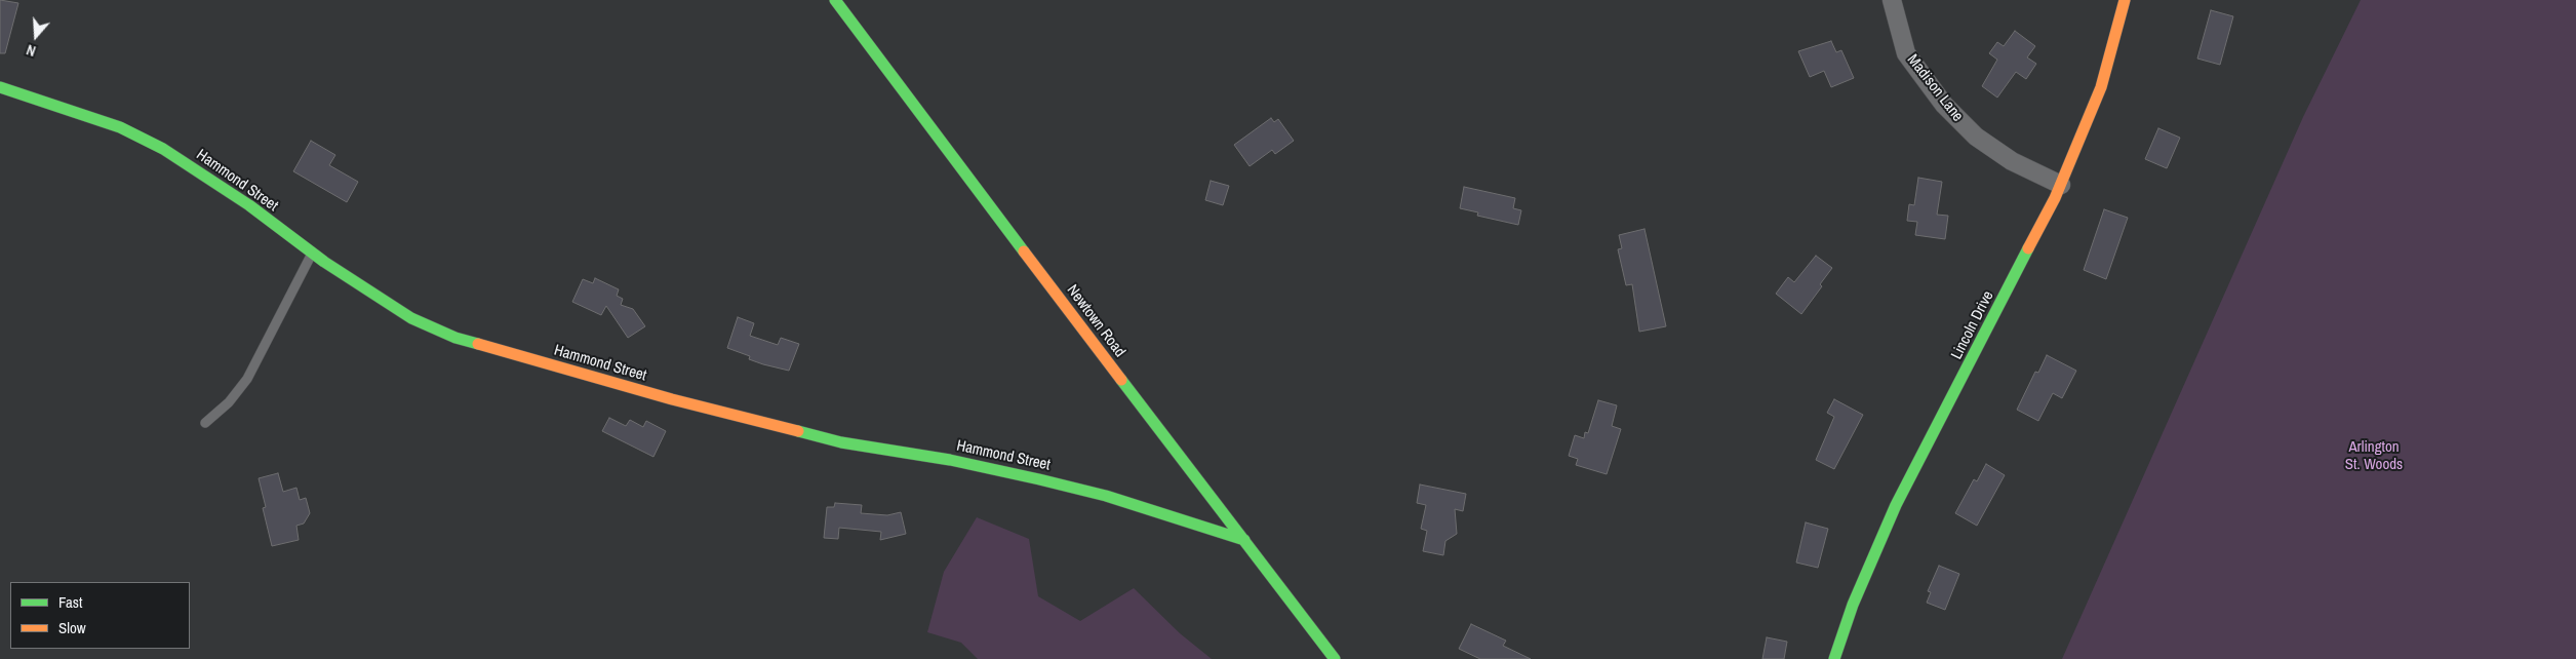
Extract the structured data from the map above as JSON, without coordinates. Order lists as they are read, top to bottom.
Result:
{
  "streets": {
    "street": [
      "Madison Lane",
      "Hammond Street",
      "Newtown Road",
      "Lincoln Drive"
    ]
  },
  "crossings": [
    ["Madison Lane", "Lincoln Drive"],
    ["Hammond Street", "Newtown Road"]
  ],
  "parks": ["Arlington St. Woods"],
  "legend": ["Fast", "Slow"],
  "north": "bottom"
}
